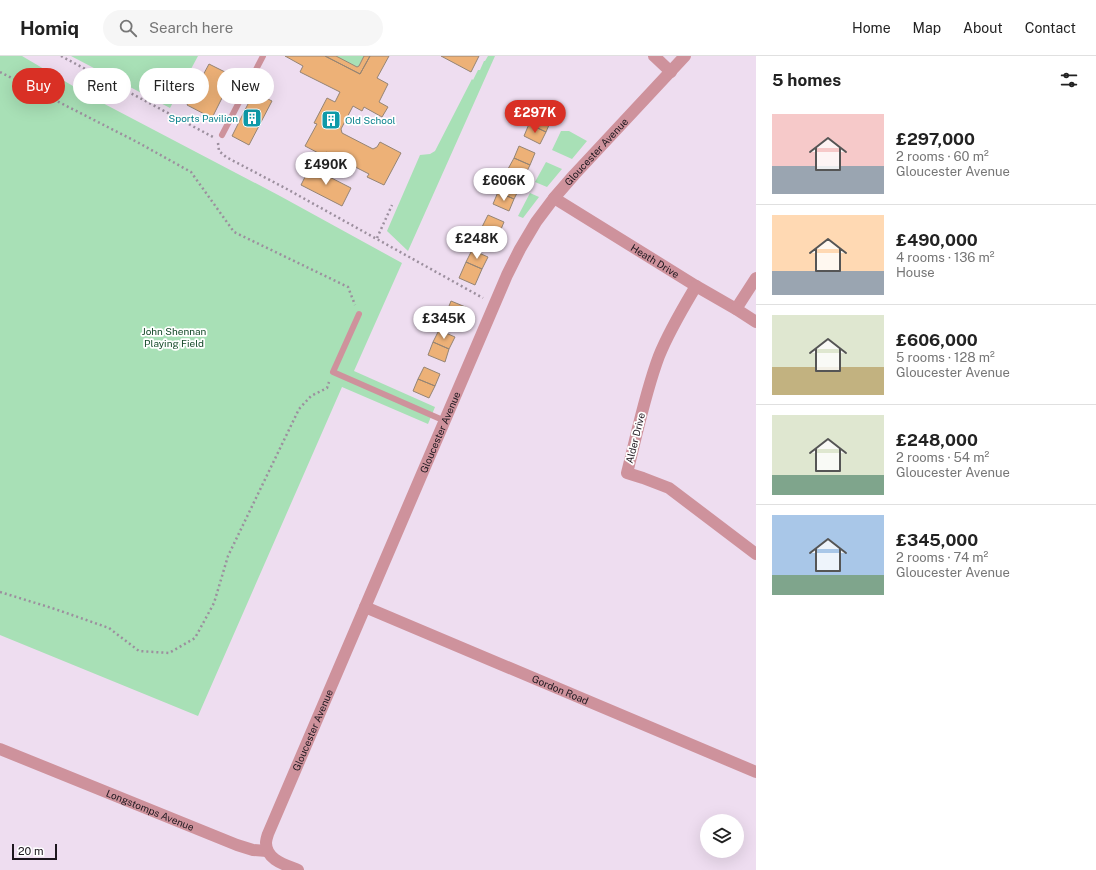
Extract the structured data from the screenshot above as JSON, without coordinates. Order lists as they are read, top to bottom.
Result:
{
  "streets": {
    "street": [
      "Gloucester Avenue",
      "Heath Drive",
      "Alder Drive",
      "Gordon Road",
      "Longstomps Avenue"
    ]
  },
  "crossings": [
    ["Gloucester Avenue", "Heath Drive"],
    ["Gloucester Avenue", "Gordon Road"],
    ["Gloucester Avenue", "Longstomps Avenue"],
    ["Heath Drive", "Alder Drive"]
  ],
  "parks": ["John Shennan Playing Field"],
  "places": {
    "building": ["Sports Pavilion", "Old School"]
  },
  "scale_bar": "20 m",
  "page": {
    "header": "Homiq",
    "search": "Search here",
    "nav": [
      "Home",
      "Map",
      "About",
      "Contact"
    ],
    "heading": "5 homes",
    "chip": [
      "Buy",
      "Rent",
      "Filters",
      "New"
    ],
    "price": [
      "£297K",
      "£490K",
      "£606K",
      "£248K",
      "£345K"
    ],
    "list": [
      {
        "name": "£297,000",
        "note": "2 rooms · 60 m² · Gloucester Avenue"
      },
      {
        "name": "£490,000",
        "note": "4 rooms · 136 m² · House"
      },
      {
        "name": "£606,000",
        "note": "5 rooms · 128 m² · Gloucester Avenue"
      },
      {
        "name": "£248,000",
        "note": "2 rooms · 54 m² · Gloucester Avenue"
      },
      {
        "name": "£345,000",
        "note": "2 rooms · 74 m² · Gloucester Avenue"
      }
    ],
    "scale": "20 m"
  }
}
